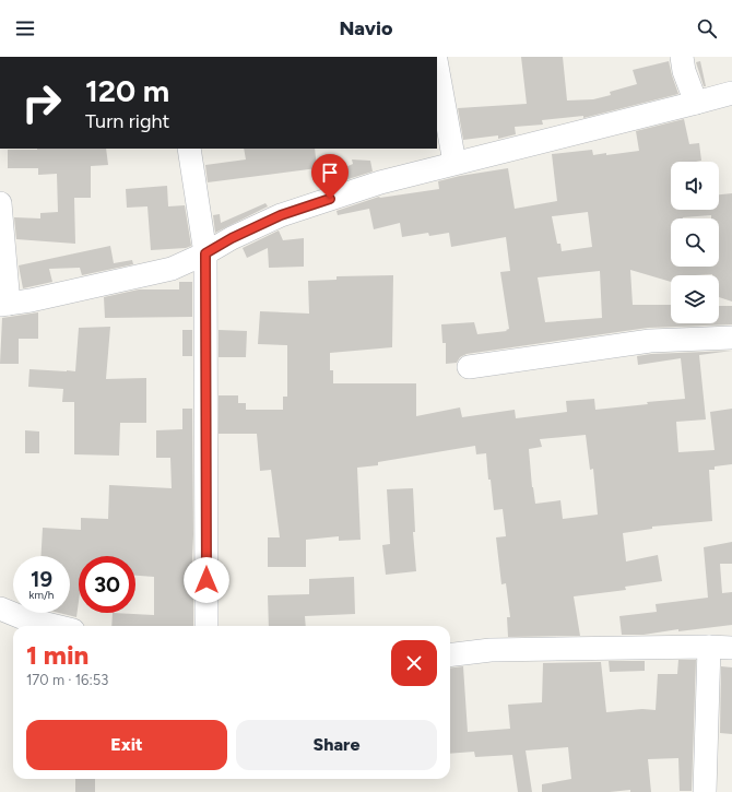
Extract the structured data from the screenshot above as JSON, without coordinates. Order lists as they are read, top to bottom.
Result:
{
  "page": {
    "header": "Navio",
    "turn": ["120 m", "Turn right"],
    "speed": "19 km/h",
    "limit": "30",
    "heading": ["1 min", "170 m · 16:53"],
    "buttons": ["Exit", "Share"]
  }
}
